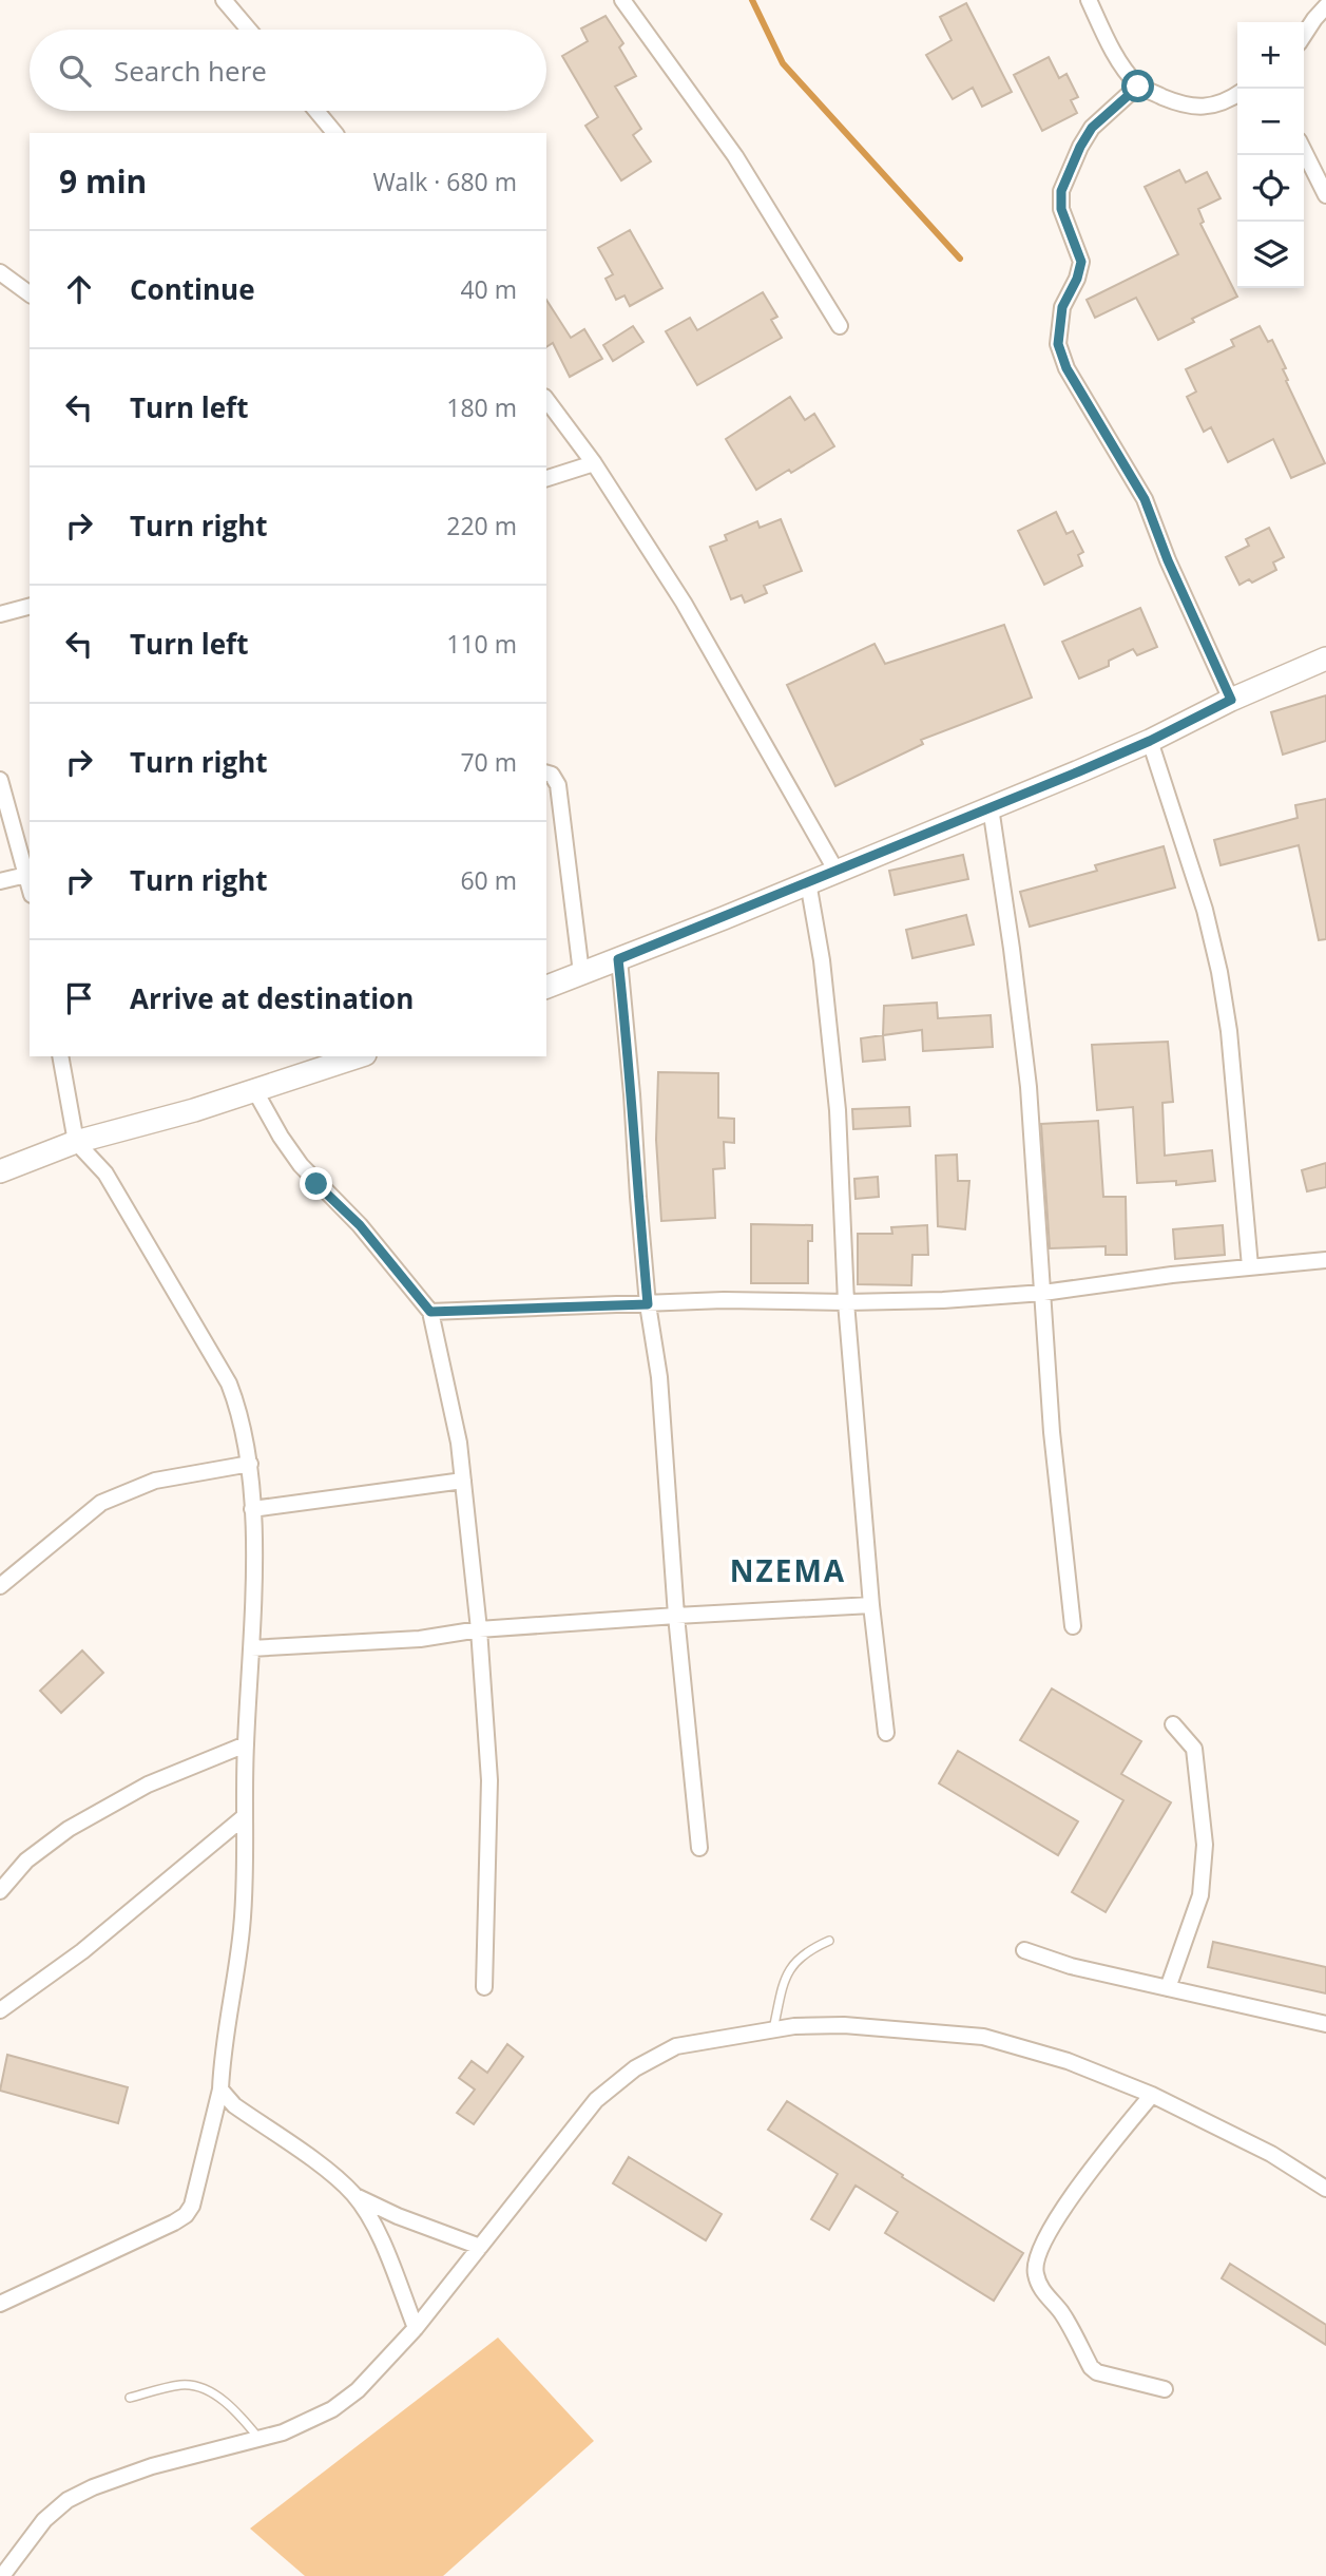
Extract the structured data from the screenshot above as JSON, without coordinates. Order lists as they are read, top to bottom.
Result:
{
  "districts": ["NZEMA"],
  "page": {
    "map_buttons": ["+", "−"],
    "search": "Search here",
    "heading": ["9 min", "Walk · 680 m"],
    "list": [
      ["Continue", "40 m"],
      ["Turn left", "180 m"],
      ["Turn right", "220 m"],
      ["Turn left", "110 m"],
      ["Turn right", "70 m"],
      ["Turn right", "60 m"],
      "Arrive at destination"
    ]
  }
}
